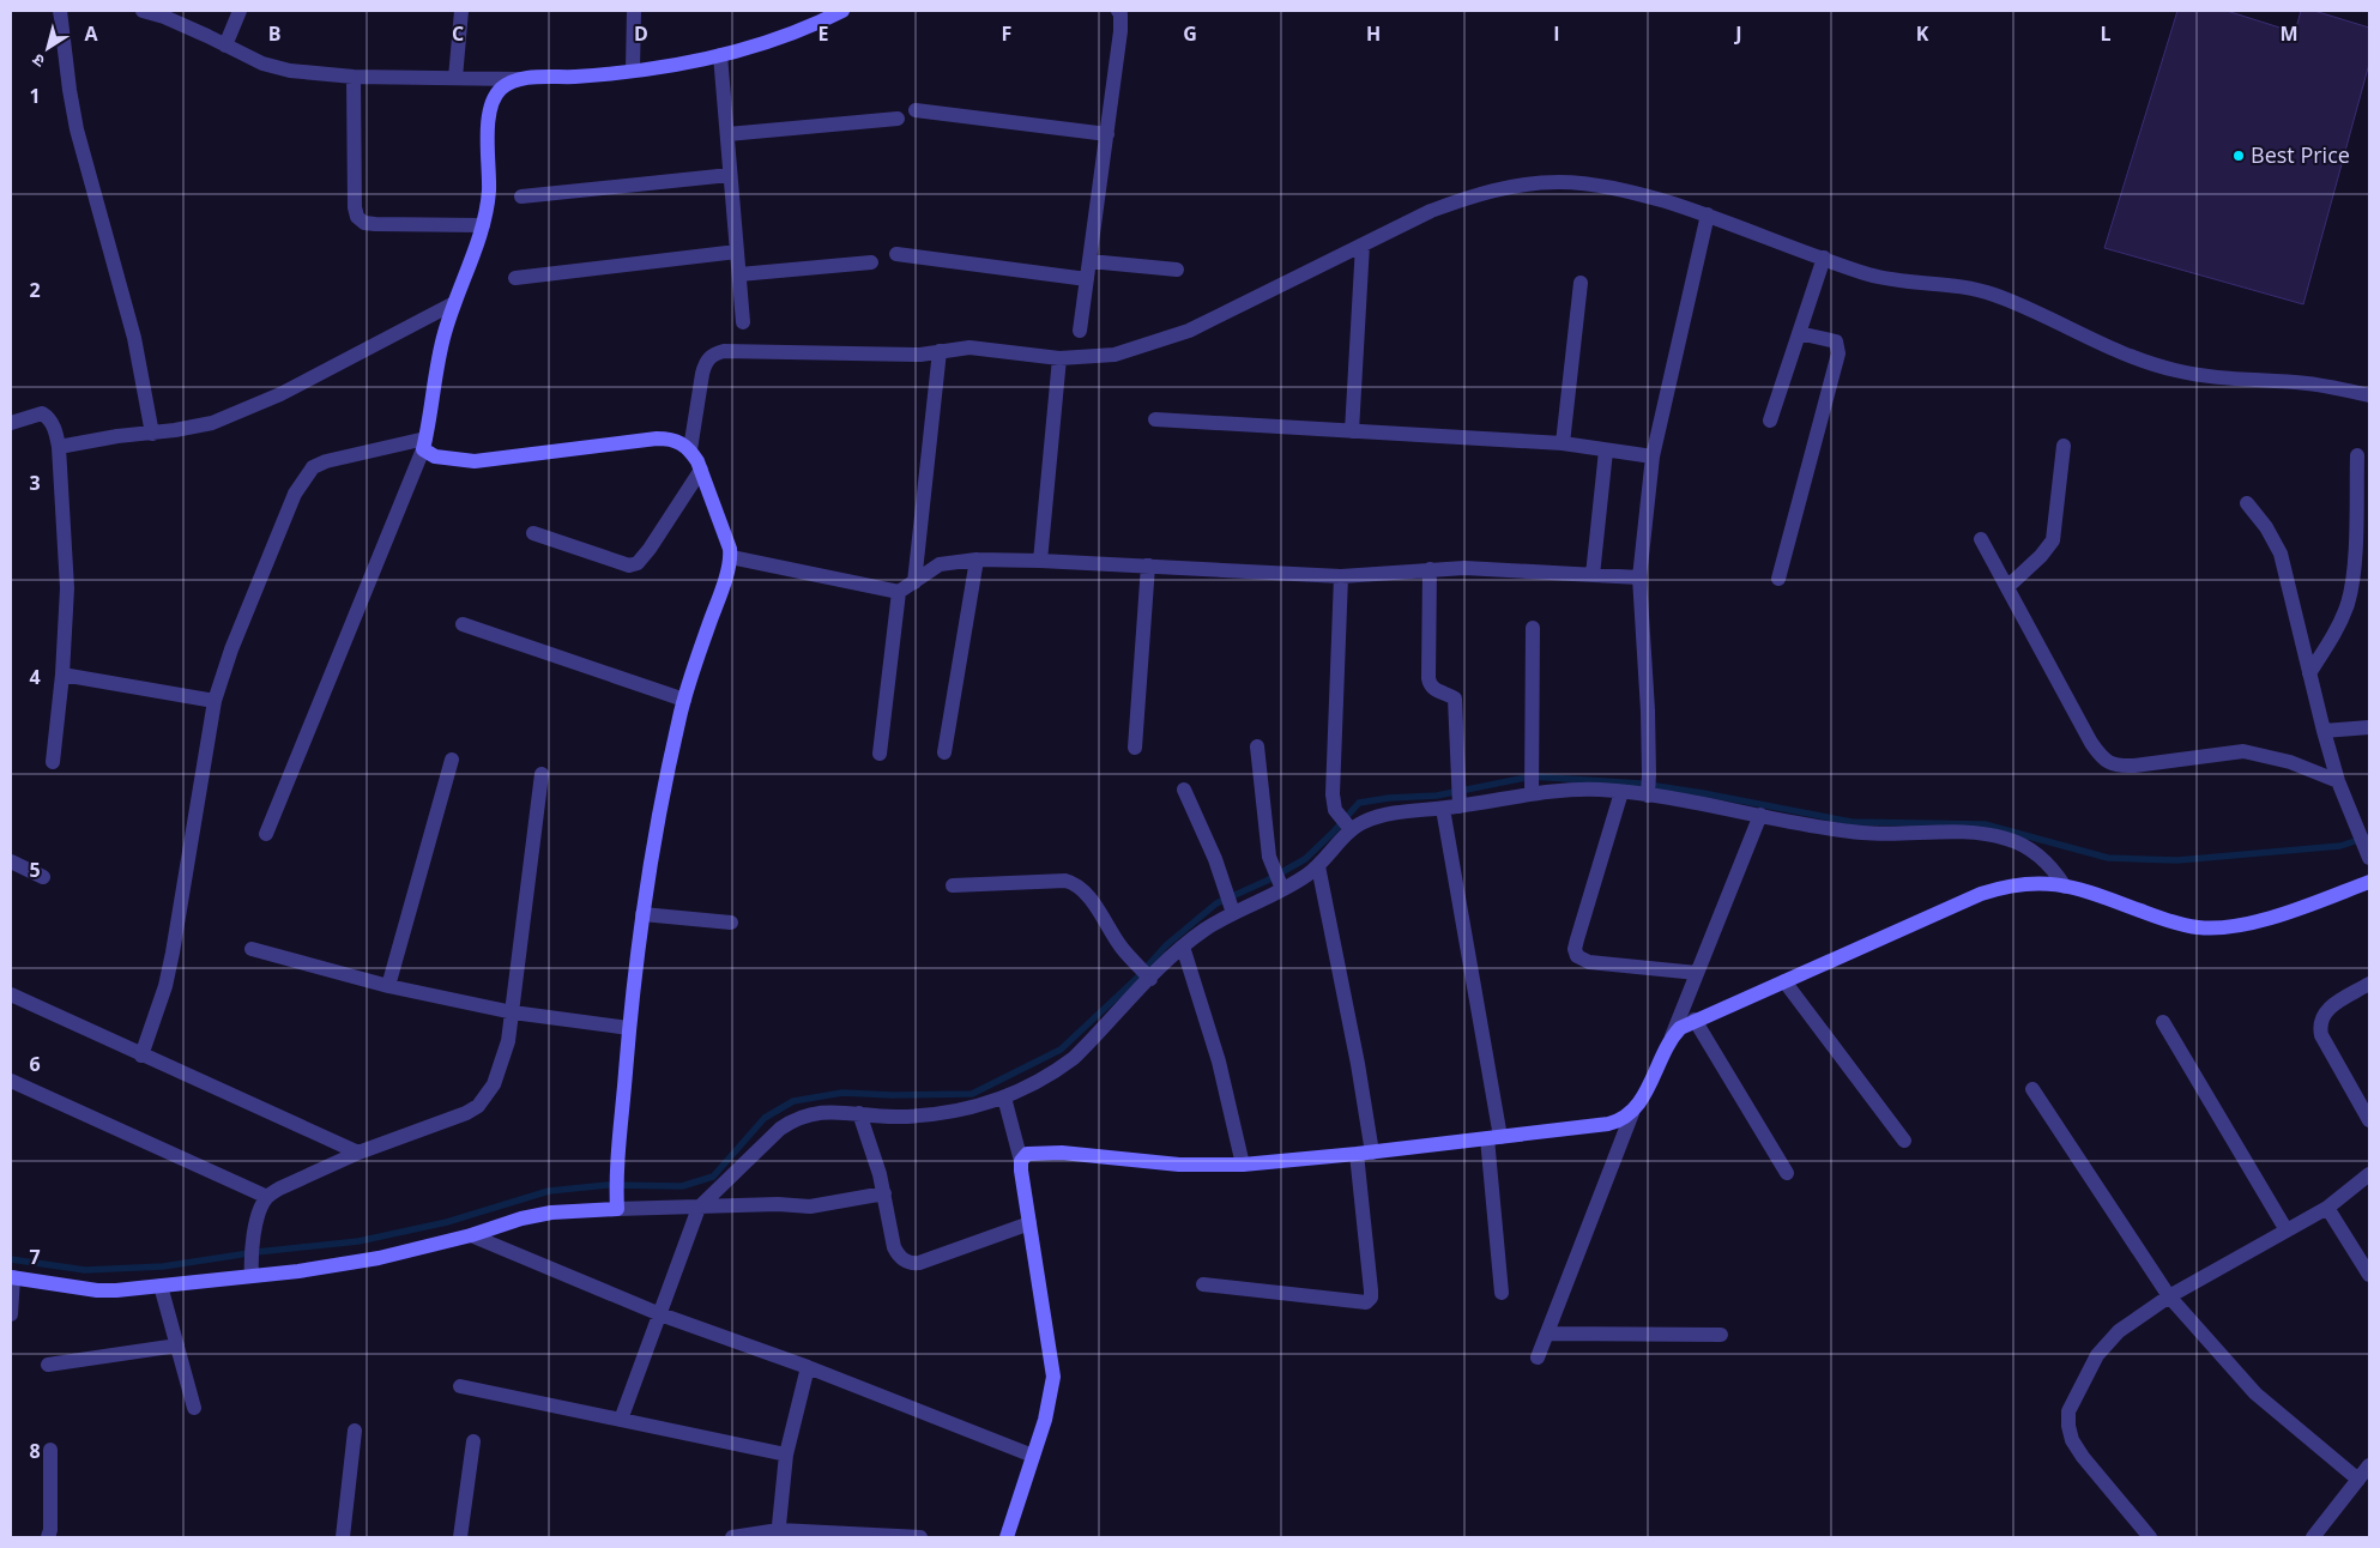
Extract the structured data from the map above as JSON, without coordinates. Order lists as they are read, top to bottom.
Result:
{
  "places": ["Best Price"],
  "north": "bottom left",
  "grid": {
    "columns": [
      "A",
      "B",
      "C",
      "D",
      "E",
      "F",
      "G",
      "H",
      "I",
      "J",
      "K",
      "L",
      "M"
    ],
    "rows": [
      "1",
      "2",
      "3",
      "4",
      "5",
      "6",
      "7",
      "8"
    ]
  }
}
